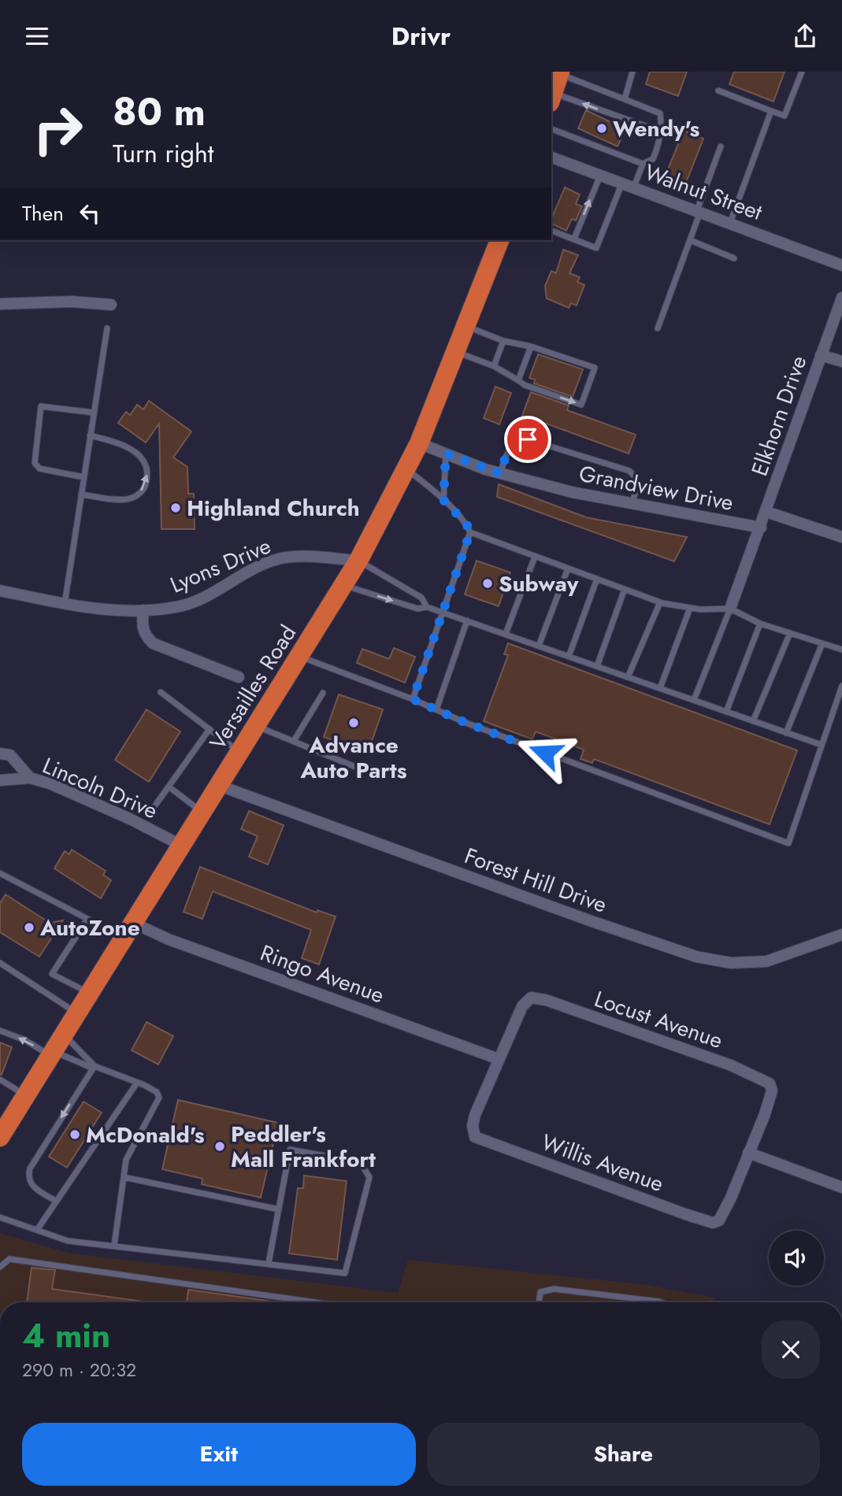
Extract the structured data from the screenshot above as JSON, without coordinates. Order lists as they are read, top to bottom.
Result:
{
  "streets": {
    "highway": ["Versailles Road"],
    "street": [
      "Walnut Street",
      "Elkhorn Drive",
      "Grandview Drive",
      "Lyons Drive",
      "Lincoln Drive",
      "Forest Hill Drive",
      "Ringo Avenue",
      "Locust Avenue",
      "Willis Avenue"
    ]
  },
  "crossings": [
    ["Elkhorn Drive", "Grandview Drive"],
    ["Grandview Drive", "Versailles Road"],
    ["Lyons Drive", "Versailles Road"],
    ["Versailles Road", "Lincoln Drive"],
    ["Versailles Road", "Forest Hill Drive"],
    ["Versailles Road", "Ringo Avenue"],
    ["Ringo Avenue", "Locust Avenue"],
    ["Ringo Avenue", "Willis Avenue"],
    ["Locust Avenue", "Willis Avenue"]
  ],
  "places": [
    "Wendy's",
    "Highland Church",
    "Subway",
    "Advance Auto Parts",
    "AutoZone",
    "McDonald's",
    "Peddler's Mall Frankfort"
  ],
  "page": {
    "header": "Drivr",
    "turn": ["80 m", "Turn right"],
    "then": "Then",
    "heading": ["4 min", "290 m · 20:32"],
    "buttons": ["Exit", "Share"]
  }
}
